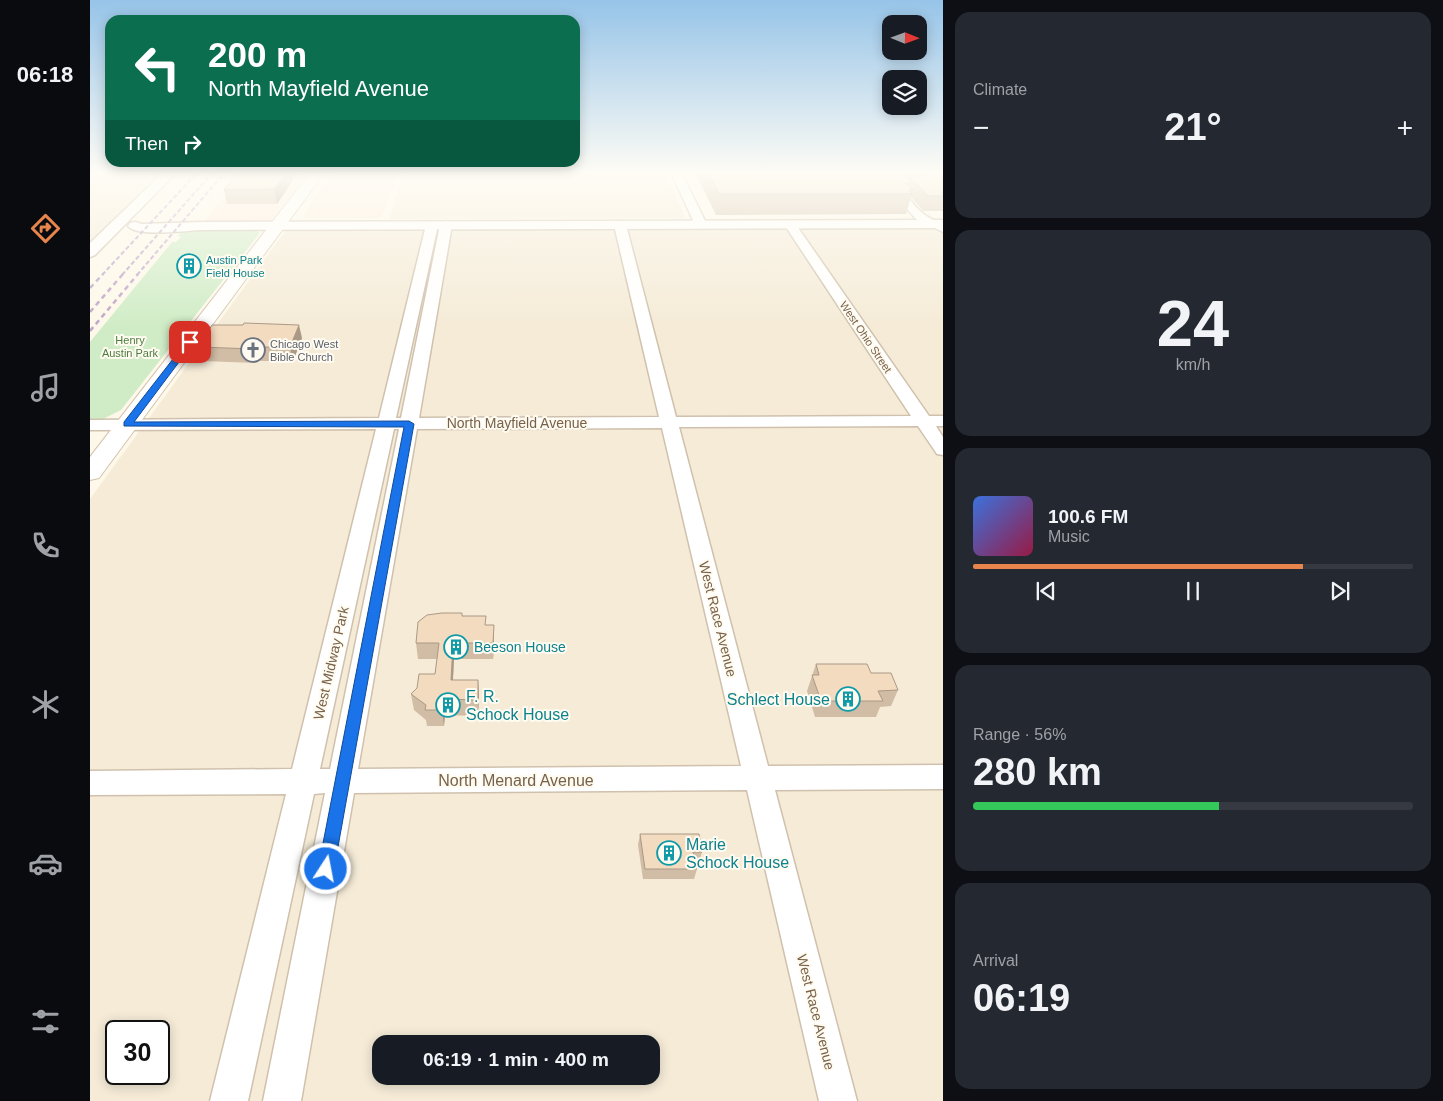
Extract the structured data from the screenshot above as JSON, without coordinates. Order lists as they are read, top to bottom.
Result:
{
  "streets": {
    "street": [
      "West Ohio Street",
      "North Mayfield Avenue",
      "West Race Avenue",
      "West Midway Park",
      "North Menard Avenue"
    ]
  },
  "crossings": [
    ["West Ohio Street", "North Mayfield Avenue"],
    ["North Mayfield Avenue", "West Race Avenue"],
    ["North Mayfield Avenue", "West Midway Park"],
    ["West Race Avenue", "North Menard Avenue"],
    ["West Midway Park", "North Menard Avenue"]
  ],
  "parks": ["Henry Austin Park"],
  "places": {
    "building": [
      "Austin Park Field House",
      "Beeson House",
      "Schlect House",
      "F. R. Schock House",
      "Marie Schock House"
    ],
    "church": ["Chicago West Bible Church"]
  },
  "north": "right",
  "page": {
    "tabs": "06:18",
    "tile": [
      "Climate",
      ["24", "km/h"],
      ["Range · 56%", "280 km"],
      ["Arrival", "06:19"]
    ],
    "turn": ["200 m", "North Mayfield Avenue"],
    "heat": ["−", "21°", "+"],
    "then": "Then",
    "song": ["100.6 FM", "Music"],
    "limit": "30",
    "trip": "06:19 · 1 min · 400 m"
  }
}
